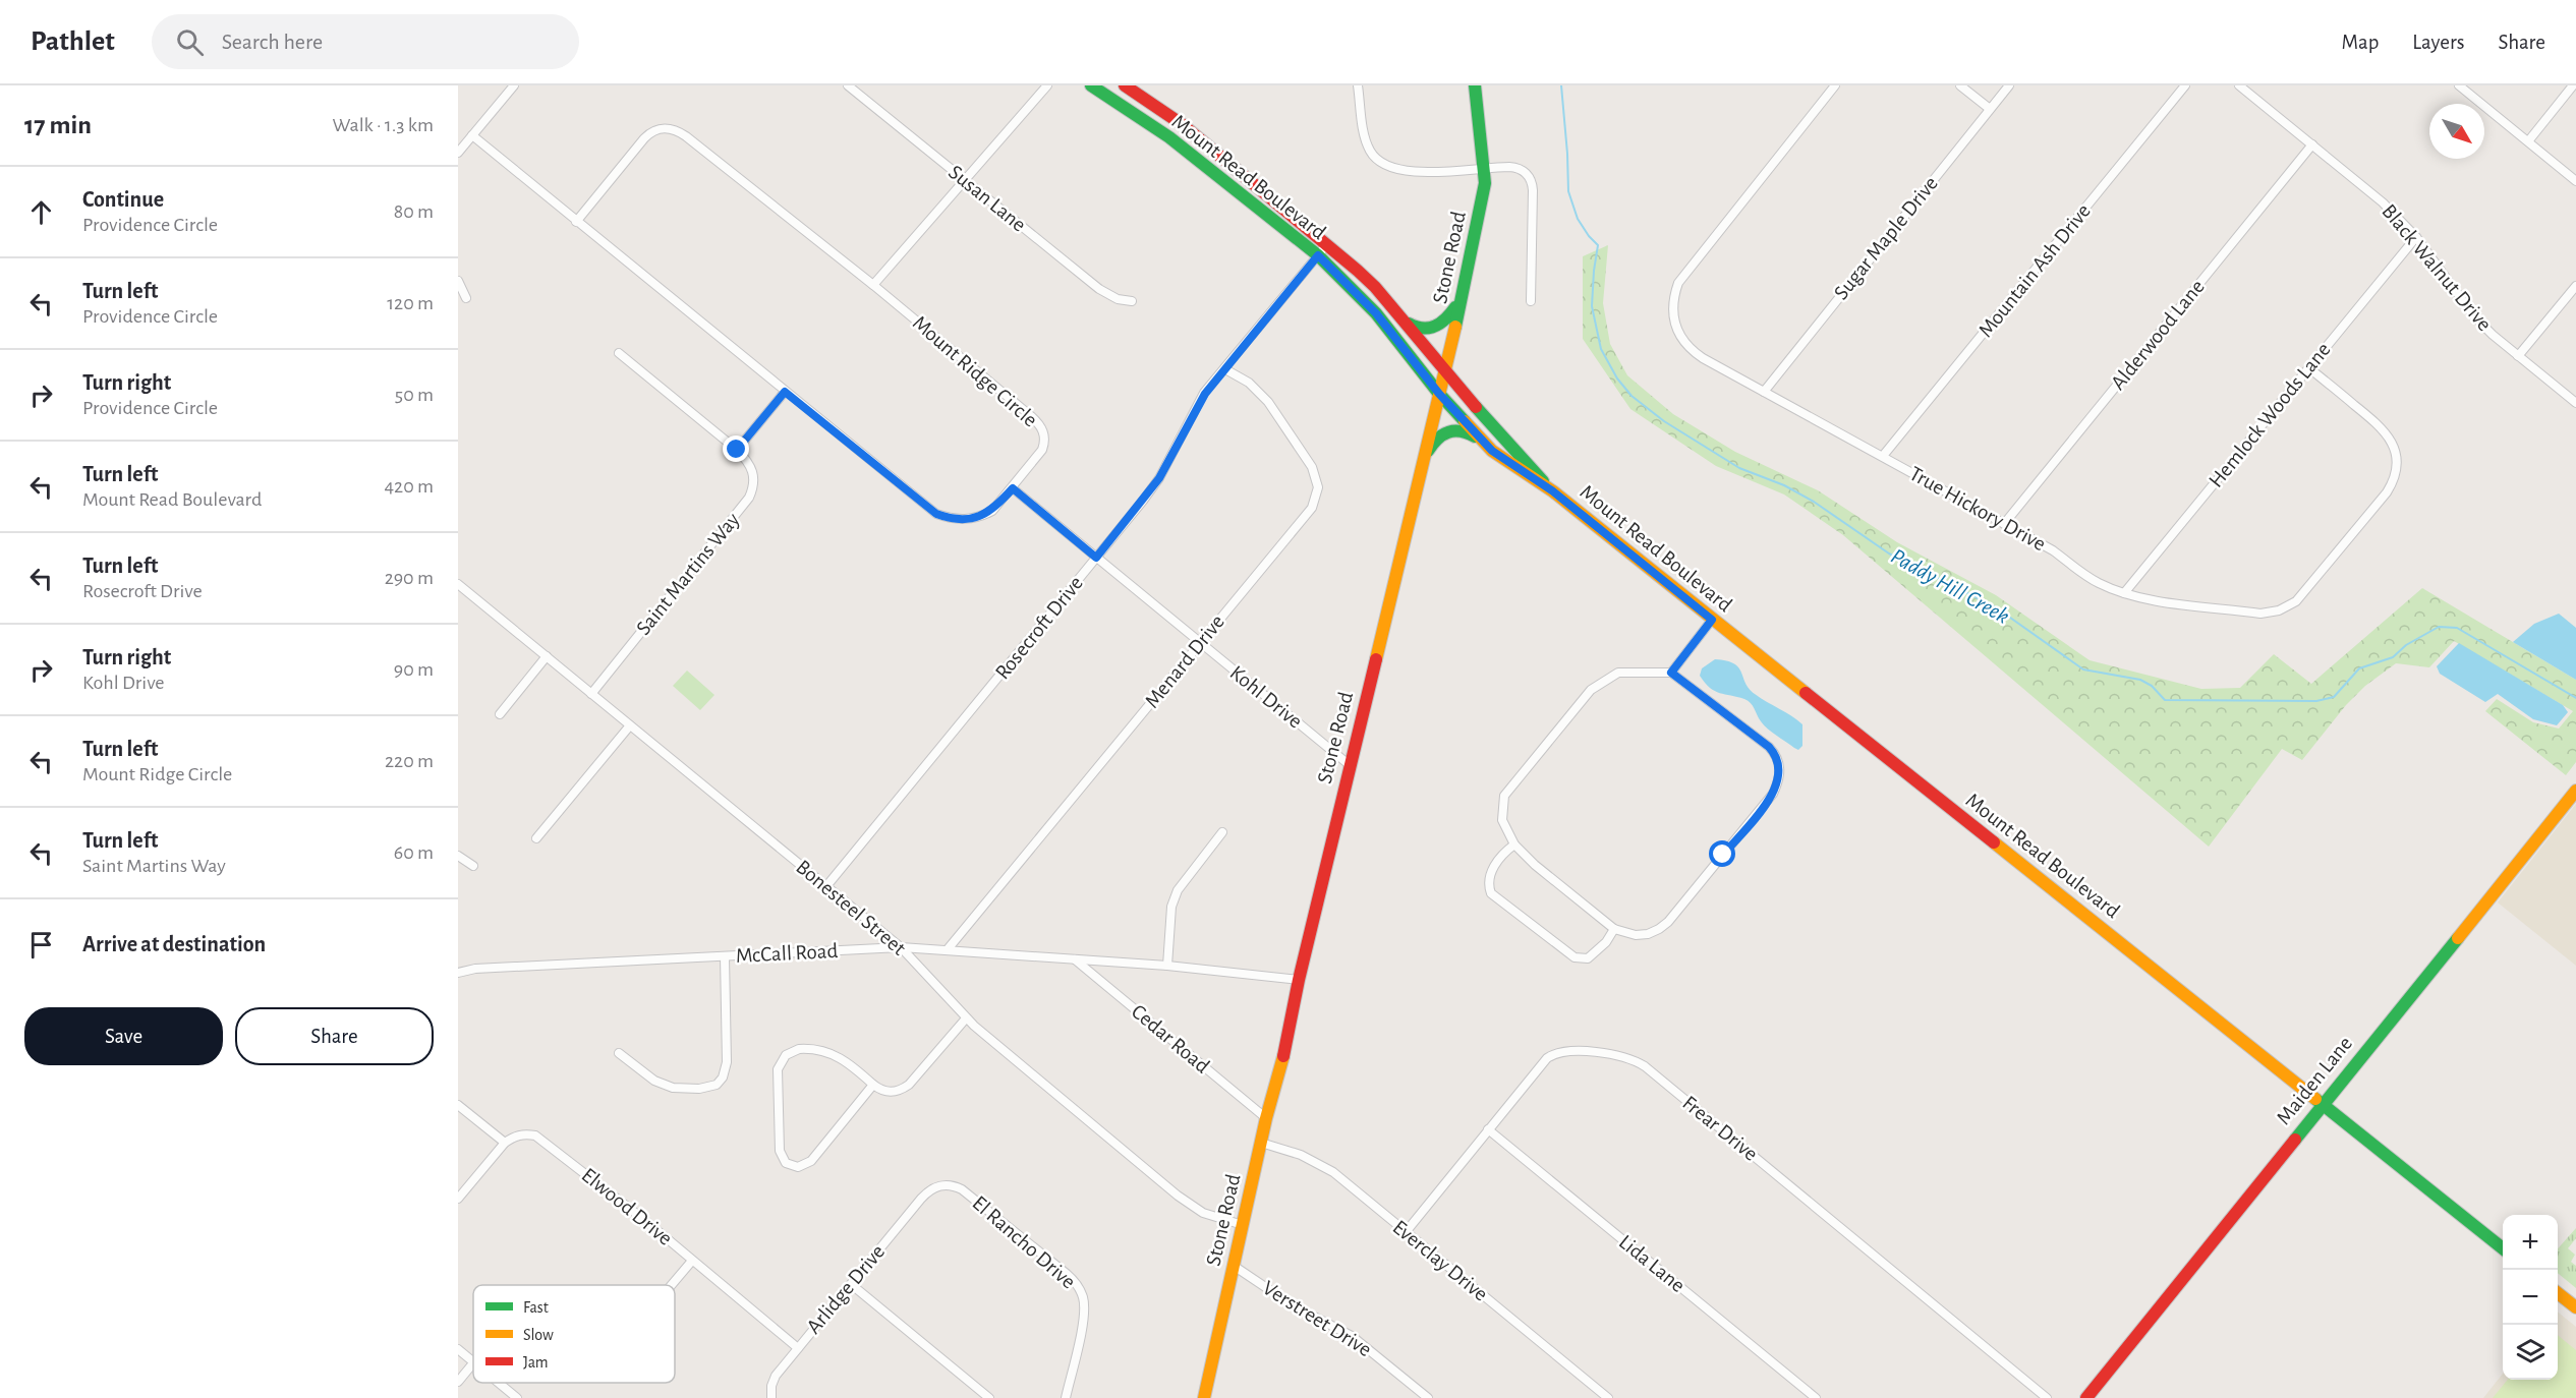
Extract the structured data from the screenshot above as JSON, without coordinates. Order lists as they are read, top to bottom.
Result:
{
  "streets": {
    "main road": ["Mount Read Boulevard", "Stone Road", "Maiden Lane"],
    "street": [
      "Susan Lane",
      "Sugar Maple Drive",
      "Black Walnut Drive",
      "Mountain Ash Drive",
      "Alderwood Lane",
      "Mount Ridge Circle",
      "Hemlock Woods Lane",
      "True Hickory Drive",
      "Saint Martins Way",
      "Rosecroft Drive",
      "Menard Drive",
      "Kohl Drive",
      "Bonesteel Street",
      "McCall Road",
      "Cedar Road",
      "Frear Drive",
      "Elwood Drive",
      "El Rancho Drive",
      "Everclay Drive",
      "Lida Lane",
      "Arlidge Drive",
      "Verstreet Drive"
    ]
  },
  "crossings": [
    ["Mount Read Boulevard", "Stone Road"],
    ["Mount Read Boulevard", "Rosecroft Drive"],
    ["Mount Read Boulevard", "Maiden Lane"],
    ["Sugar Maple Drive", "True Hickory Drive"],
    ["Stone Road", "Kohl Drive"],
    ["Stone Road", "Bonesteel Street"],
    ["Stone Road", "McCall Road"],
    ["Stone Road", "Cedar Road"],
    ["Stone Road", "Everclay Drive"],
    ["Stone Road", "Verstreet Drive"],
    ["Black Walnut Drive", "Alderwood Lane"],
    ["Black Walnut Drive", "Hemlock Woods Lane"],
    ["Mountain Ash Drive", "True Hickory Drive"],
    ["Alderwood Lane", "True Hickory Drive"],
    ["Mount Ridge Circle", "Kohl Drive"],
    ["Hemlock Woods Lane", "True Hickory Drive"],
    ["Saint Martins Way", "Bonesteel Street"],
    ["Rosecroft Drive", "Menard Drive"],
    ["Rosecroft Drive", "Kohl Drive"],
    ["Rosecroft Drive", "Bonesteel Street"],
    ["Menard Drive", "Kohl Drive"],
    ["Menard Drive", "McCall Road"],
    ["Bonesteel Street", "McCall Road"],
    ["McCall Road", "Cedar Road"],
    ["Frear Drive", "Everclay Drive"],
    ["Frear Drive", "Lida Lane"],
    ["Elwood Drive", "Arlidge Drive"],
    ["El Rancho Drive", "Arlidge Drive"]
  ],
  "water": ["Paddy Hill Creek"],
  "legend": ["Fast", "Slow", "Jam"],
  "north": "bottom right",
  "page": {
    "header": "Pathlet",
    "search": "Search here",
    "nav": ["Map", "Layers", "Share"],
    "heading": ["17 min", "Walk · 1.3 km"],
    "list": [
      ["Continue", "Providence Circle", "80 m"],
      ["Turn left", "Providence Circle", "120 m"],
      ["Turn right", "Providence Circle", "50 m"],
      ["Turn left", "Mount Read Boulevard", "420 m"],
      ["Turn left", "Rosecroft Drive", "290 m"],
      ["Turn right", "Kohl Drive", "90 m"],
      ["Turn left", "Mount Ridge Circle", "220 m"],
      ["Turn left", "Saint Martins Way", "60 m"],
      "Arrive at destination"
    ],
    "buttons": ["Save", "Share"],
    "map_buttons": ["+", "−"]
  }
}
